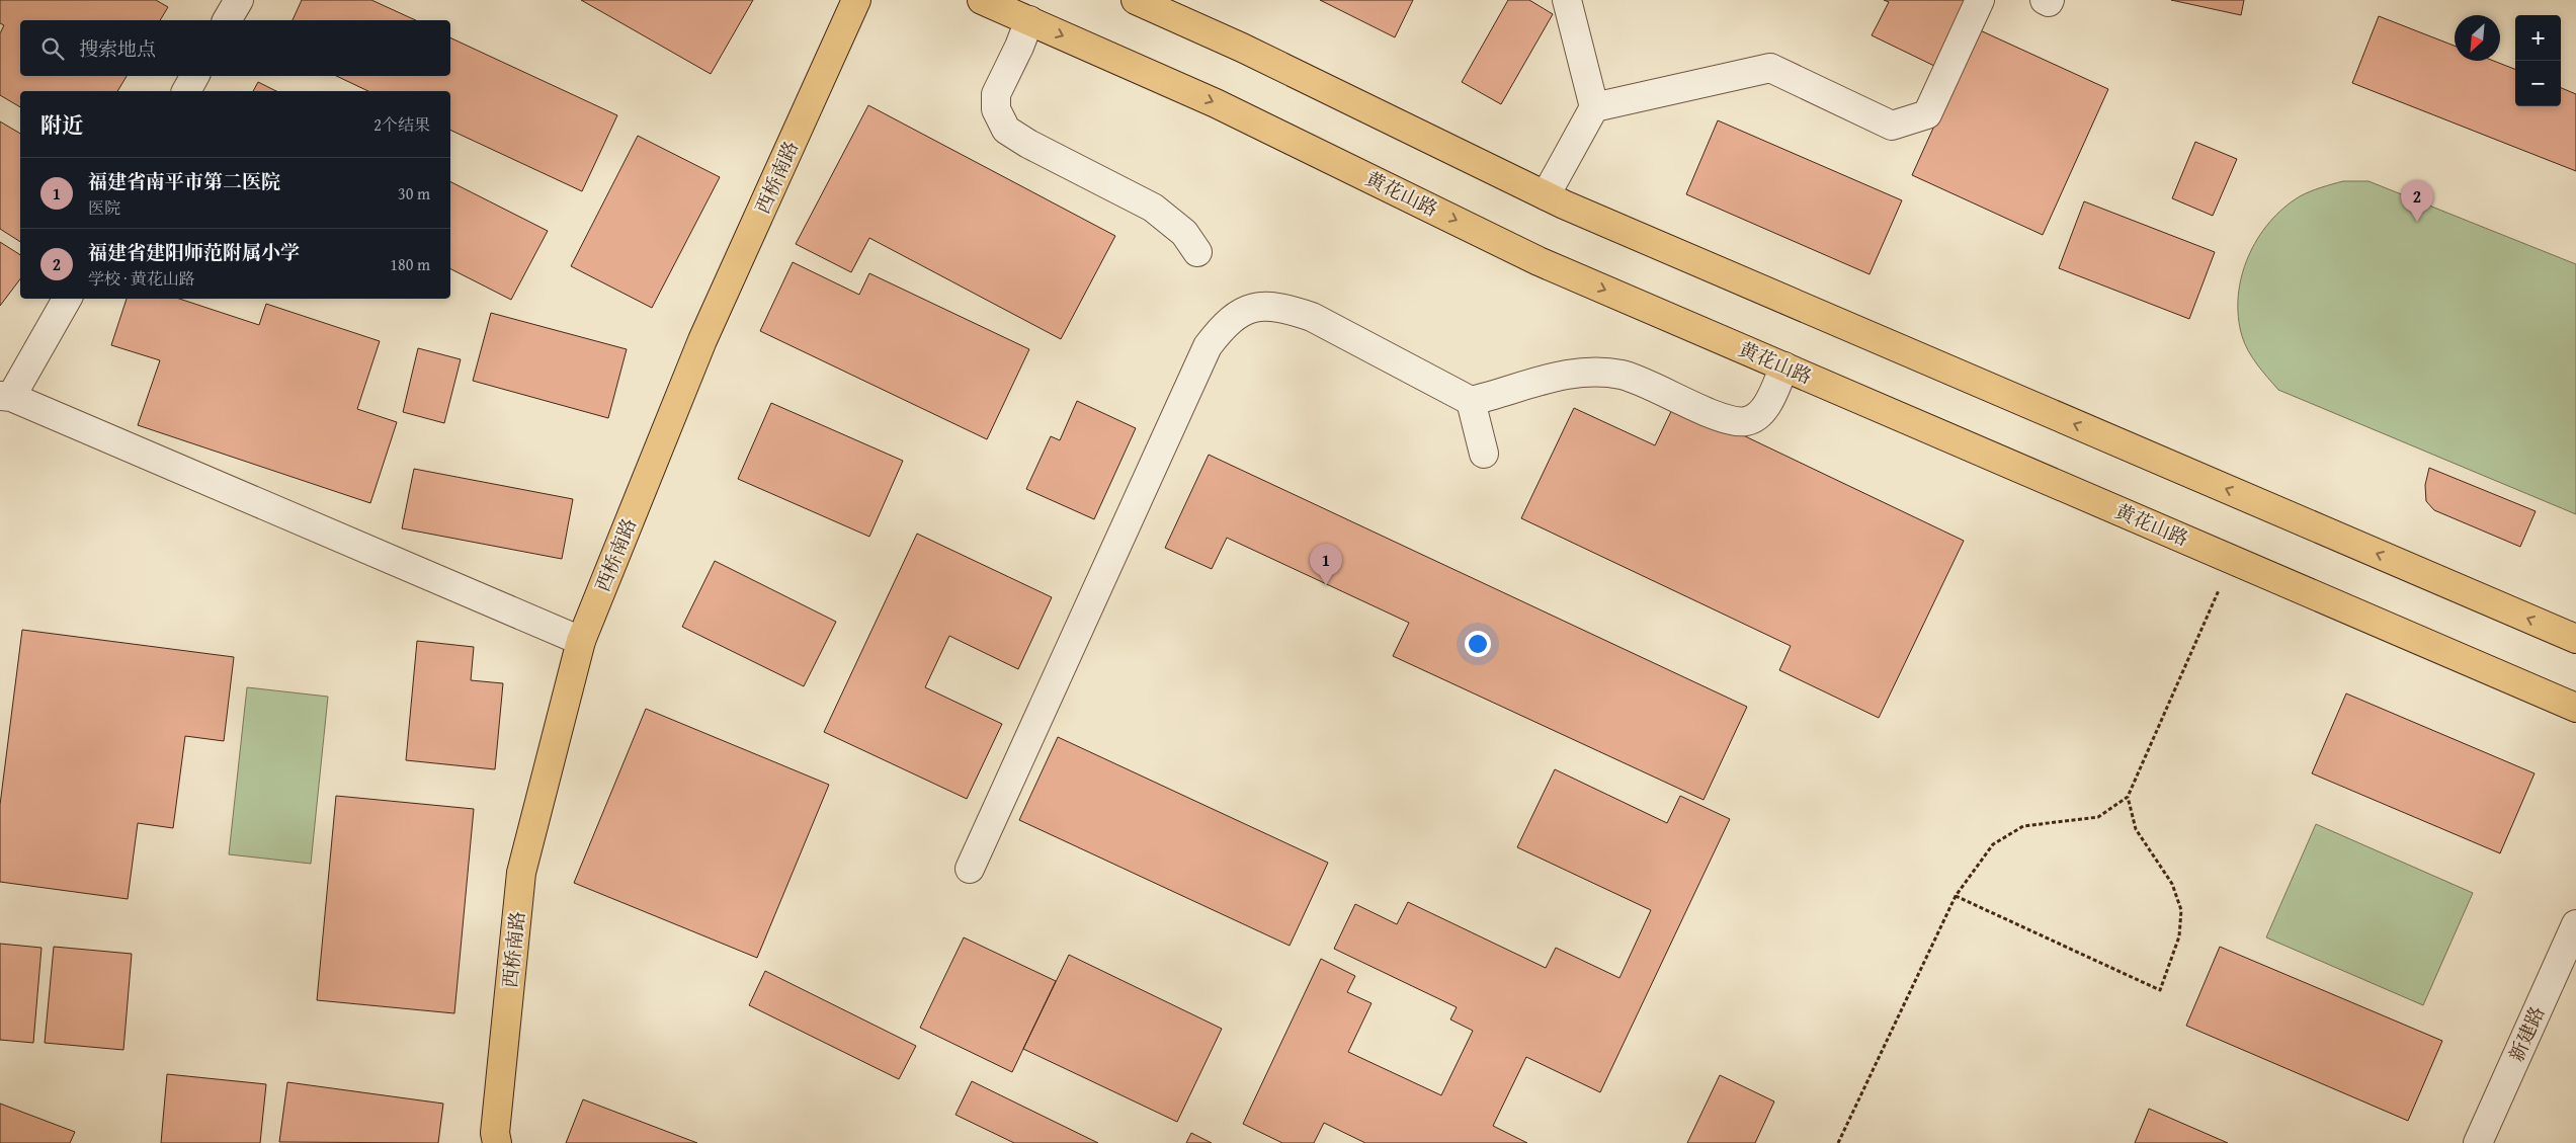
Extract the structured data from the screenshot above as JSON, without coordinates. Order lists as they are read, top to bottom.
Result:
{
  "streets": {
    "main road": ["西桥南路", "黄花山路"],
    "street": ["新建路"]
  },
  "north": "bottom left",
  "page": {
    "map_buttons": ["+", "−"],
    "search": "搜索地点",
    "heading": ["附近", "2个结果"],
    "list": [
      {
        "mark": "1",
        "name": "福建省南平市第二医院",
        "note": "医院",
        "value": "30 m"
      },
      {
        "mark": "2",
        "name": "福建省建阳师范附属小学",
        "note": "学校 · 黄花山路",
        "value": "180 m"
      }
    ],
    "pins": ["2", "1"]
  }
}
